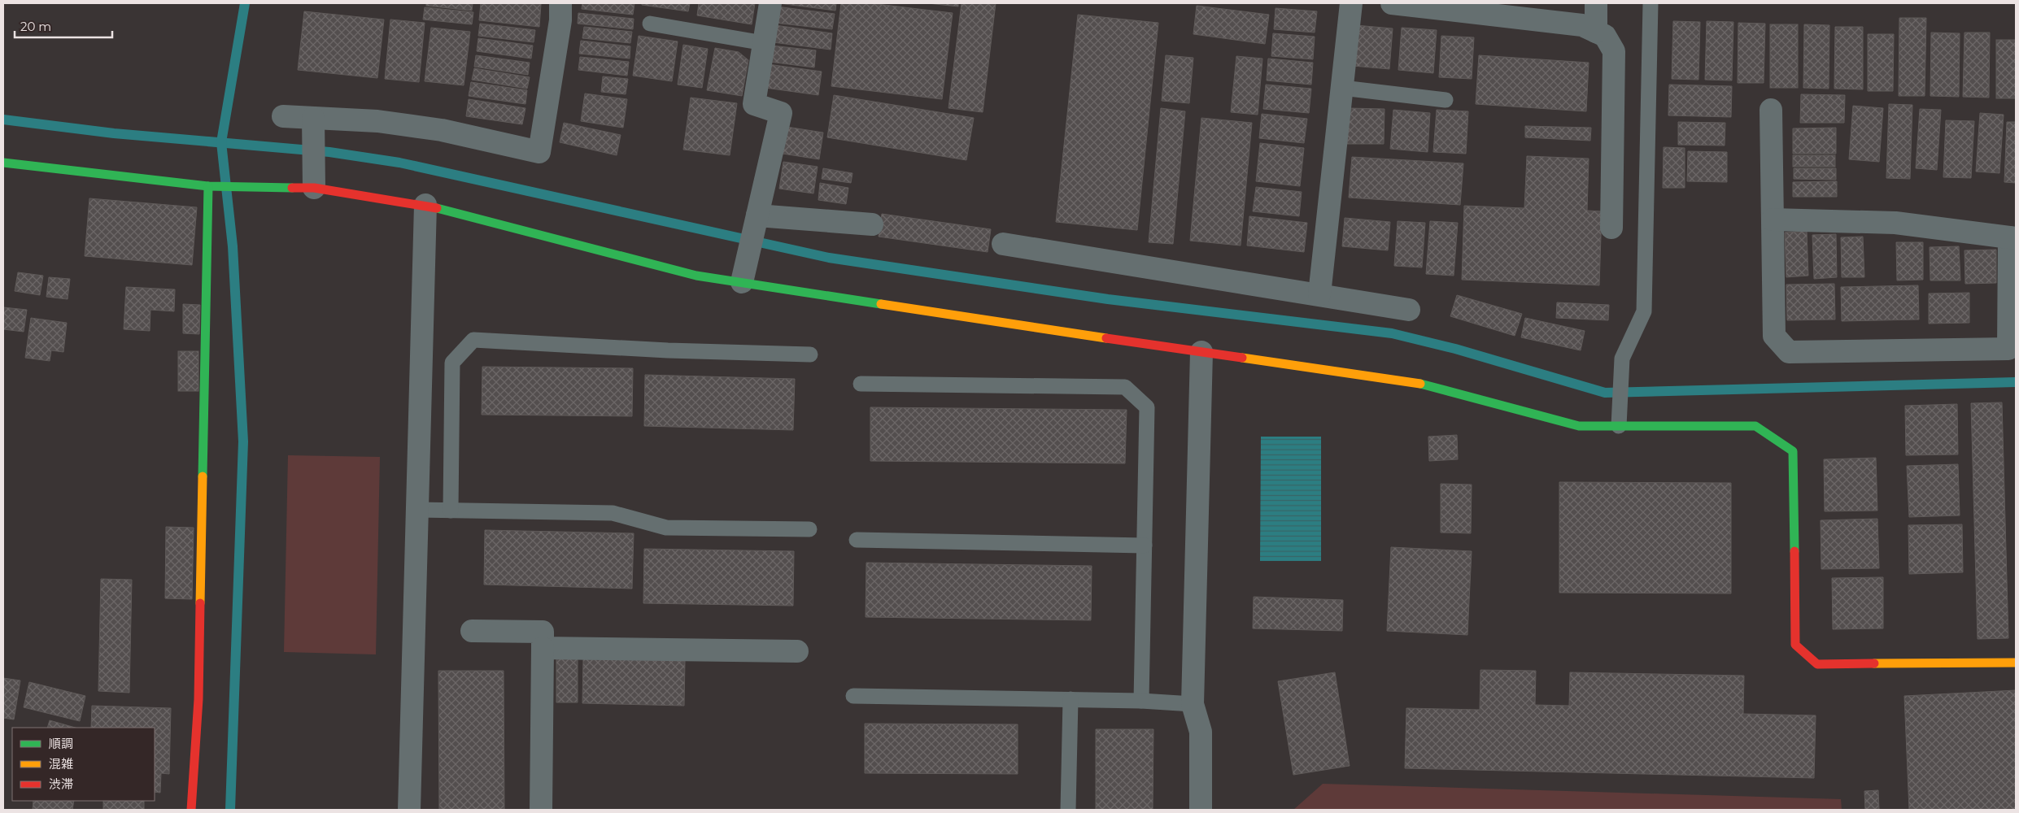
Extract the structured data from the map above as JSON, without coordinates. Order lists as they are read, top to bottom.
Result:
{
  "legend": ["順調", "混雑", "渋滞"],
  "scale_bar": "20 m"
}
